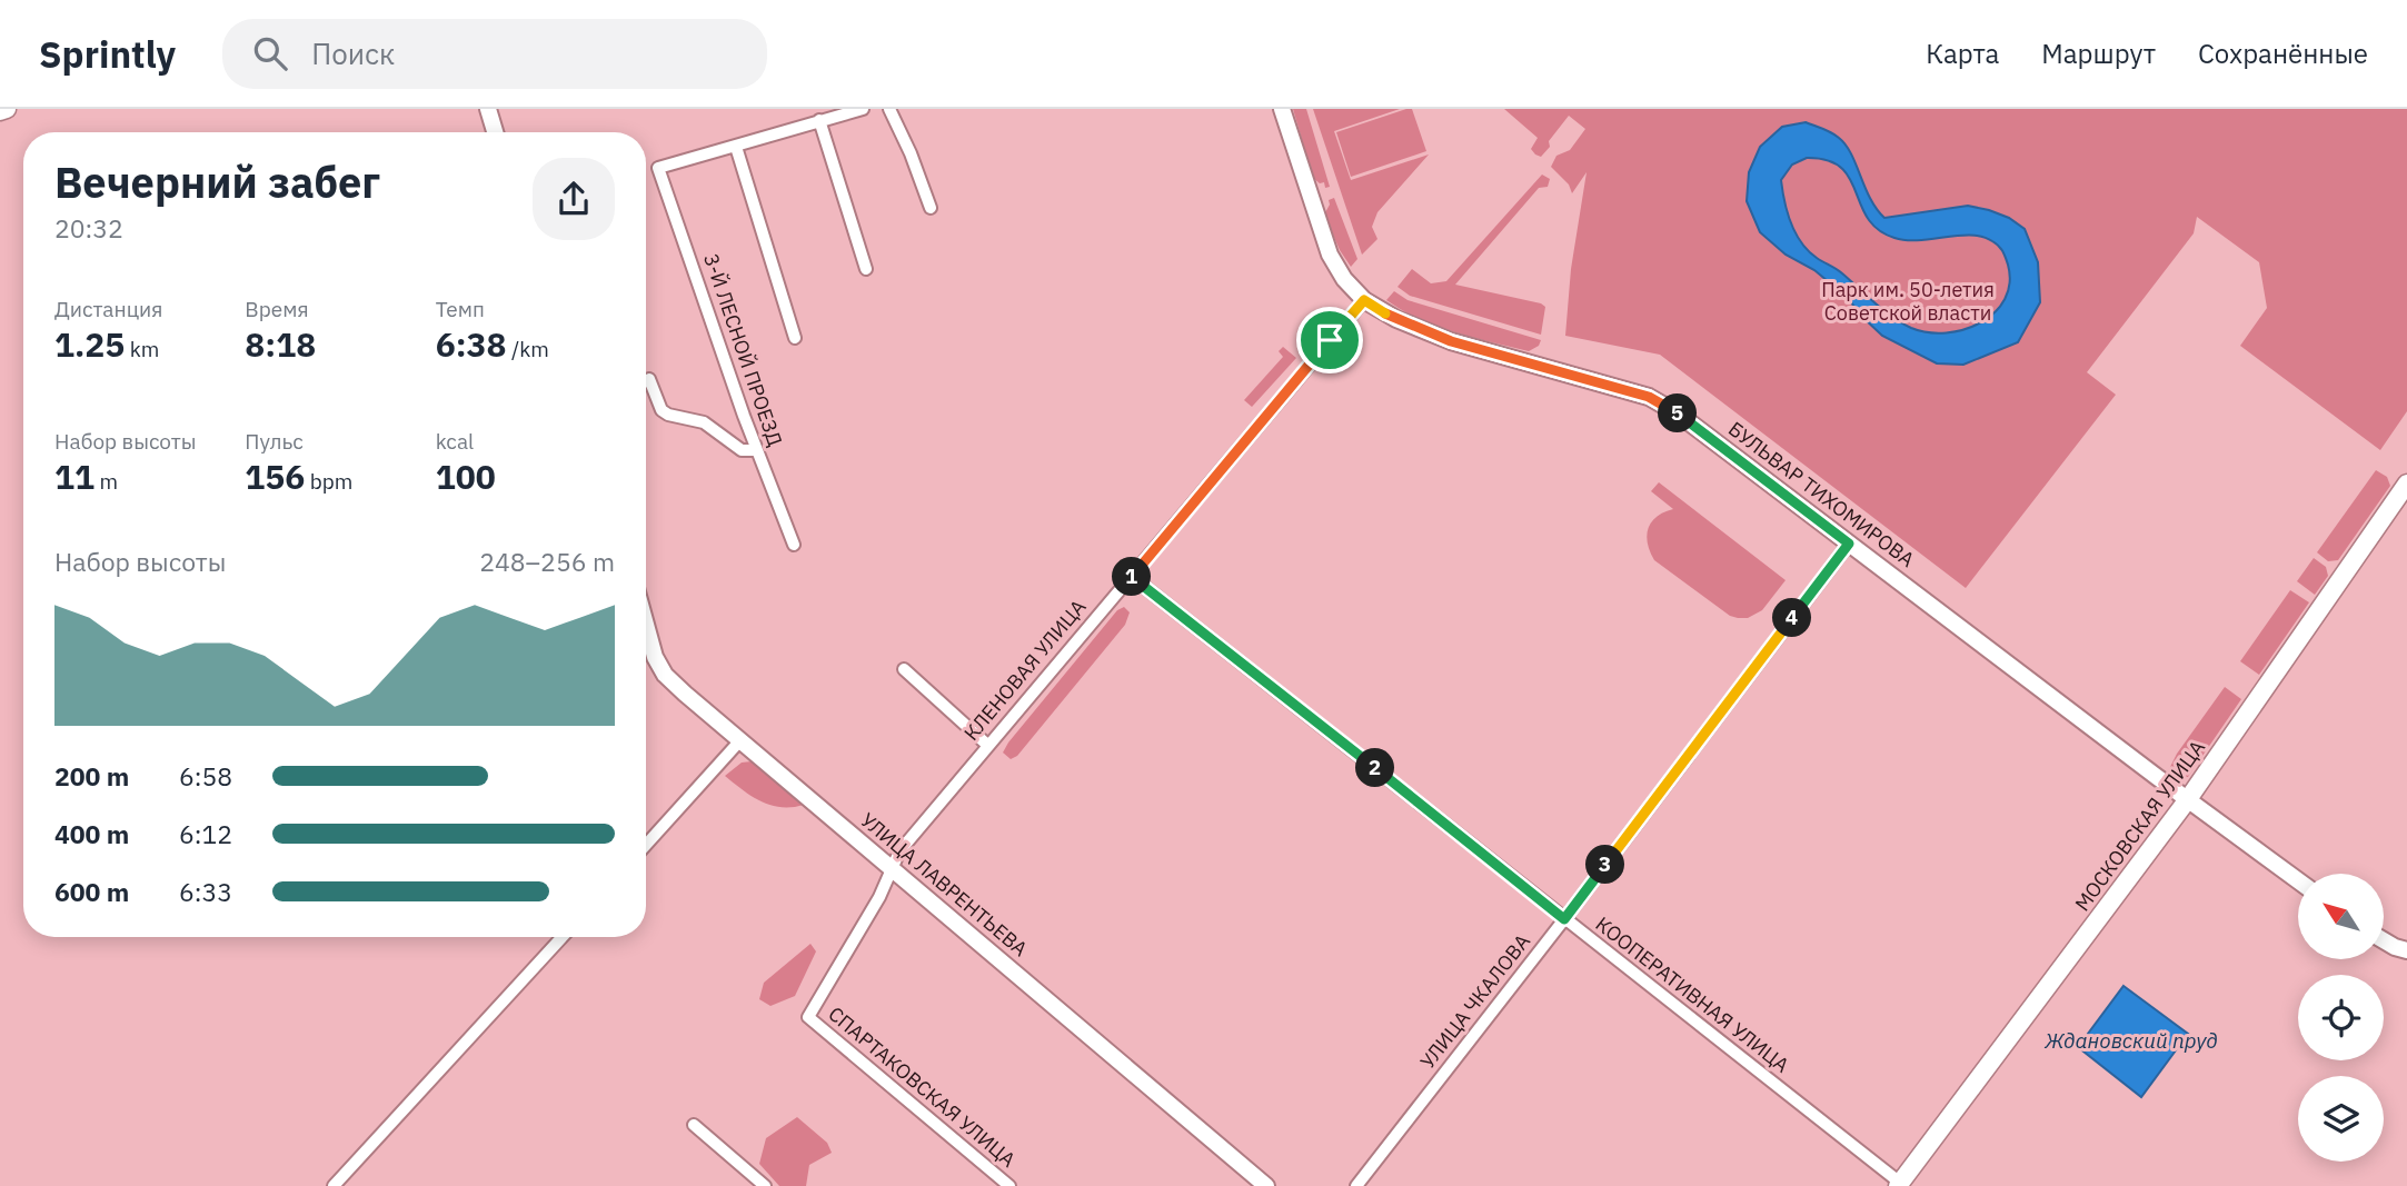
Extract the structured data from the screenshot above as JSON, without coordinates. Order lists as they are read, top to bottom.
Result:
{
  "streets": {
    "main road": ["МОСКОВСКАЯ УЛИЦА"],
    "street": [
      "3-Й ЛЕСНОЙ ПРОЕЗД",
      "БУЛЬВАР ТИХОМИРОВА",
      "КЛЕНОВАЯ УЛИЦА",
      "УЛИЦА ЛАВРЕНТЬЕВА",
      "КООПЕРАТИВНАЯ УЛИЦА",
      "УЛИЦА ЧКАЛОВА",
      "СПАРТАКОВСКАЯ УЛИЦА"
    ]
  },
  "crossings": [
    ["БУЛЬВАР ТИХОМИРОВА", "КЛЕНОВАЯ УЛИЦА"],
    ["БУЛЬВАР ТИХОМИРОВА", "МОСКОВСКАЯ УЛИЦА"],
    ["БУЛЬВАР ТИХОМИРОВА", "УЛИЦА ЧКАЛОВА"],
    ["КЛЕНОВАЯ УЛИЦА", "УЛИЦА ЛАВРЕНТЬЕВА"],
    ["КЛЕНОВАЯ УЛИЦА", "КООПЕРАТИВНАЯ УЛИЦА"],
    ["КЛЕНОВАЯ УЛИЦА", "СПАРТАКОВСКАЯ УЛИЦА"],
    ["МОСКОВСКАЯ УЛИЦА", "КООПЕРАТИВНАЯ УЛИЦА"],
    ["КООПЕРАТИВНАЯ УЛИЦА", "УЛИЦА ЧКАЛОВА"]
  ],
  "water": ["Ждановский пруд"],
  "parks": ["Парк им. 50-летия Советской власти"],
  "north": "top left",
  "page": {
    "header": "Sprintly",
    "search": "Поиск",
    "nav": ["Карта", "Маршрут", "Сохранённые"],
    "heading": ["Вечерний забег", "20:32"],
    "stats": [
      ["Дистанция", "1.25 km"],
      ["Время", "8:18"],
      ["Темп", "6:38 /km"],
      ["Набор высоты", "11 m"],
      ["Пульс", "156 bpm"],
      ["kcal", "100"]
    ],
    "pins": [
      "5",
      "1",
      "4",
      "2",
      "3"
    ],
    "chart": ["Набор высоты", "248–256 m"],
    "list": [
      {
        "name": "200 m",
        "note": "6:58"
      },
      {
        "name": "400 m",
        "note": "6:12"
      },
      {
        "name": "600 m",
        "note": "6:33"
      }
    ]
  }
}
